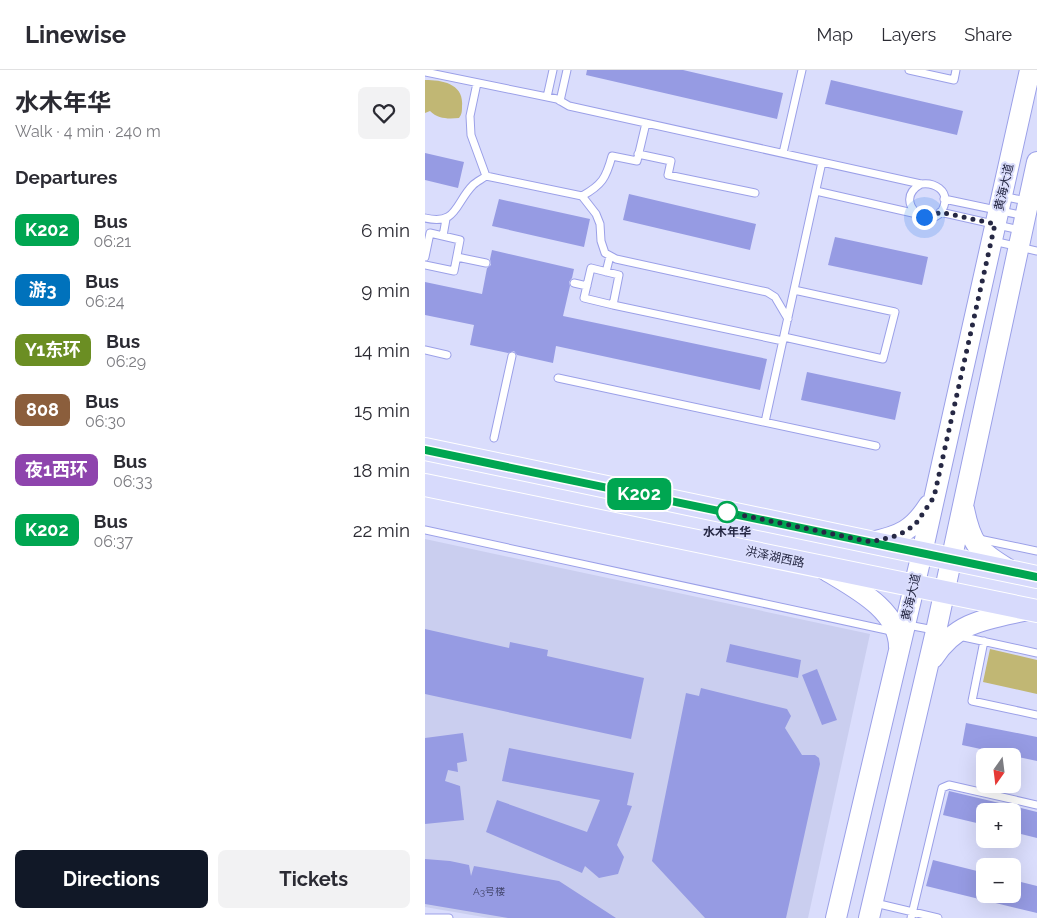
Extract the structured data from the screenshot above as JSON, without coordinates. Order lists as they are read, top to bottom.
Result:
{
  "streets": {
    "main road": ["洪泽湖西路"],
    "street": ["黄海大道"]
  },
  "crossings": [
    ["黄海大道", "洪泽湖西路"]
  ],
  "places": ["水木年华"],
  "lines": ["bus line K202"],
  "house_numbers": ["A3号楼"],
  "north": "bottom",
  "page": {
    "header": "Linewise",
    "nav": ["Map", "Layers", "Share"],
    "heading": [
      ["水木年华", "Walk · 4 min · 240 m"],
      "Departures"
    ],
    "on_map": "K202",
    "list": [
      {
        "mark": "K202",
        "name": "Bus",
        "note": "06:21",
        "value": "6 min"
      },
      {
        "mark": "游3",
        "name": "Bus",
        "note": "06:24",
        "value": "9 min"
      },
      {
        "mark": "Y1东环",
        "name": "Bus",
        "note": "06:29",
        "value": "14 min"
      },
      {
        "mark": "808",
        "name": "Bus",
        "note": "06:30",
        "value": "15 min"
      },
      {
        "mark": "夜1西环",
        "name": "Bus",
        "note": "06:33",
        "value": "18 min"
      },
      {
        "mark": "K202",
        "name": "Bus",
        "note": "06:37",
        "value": "22 min"
      }
    ],
    "map_buttons": ["+", "−"],
    "buttons": ["Directions", "Tickets"]
  }
}
